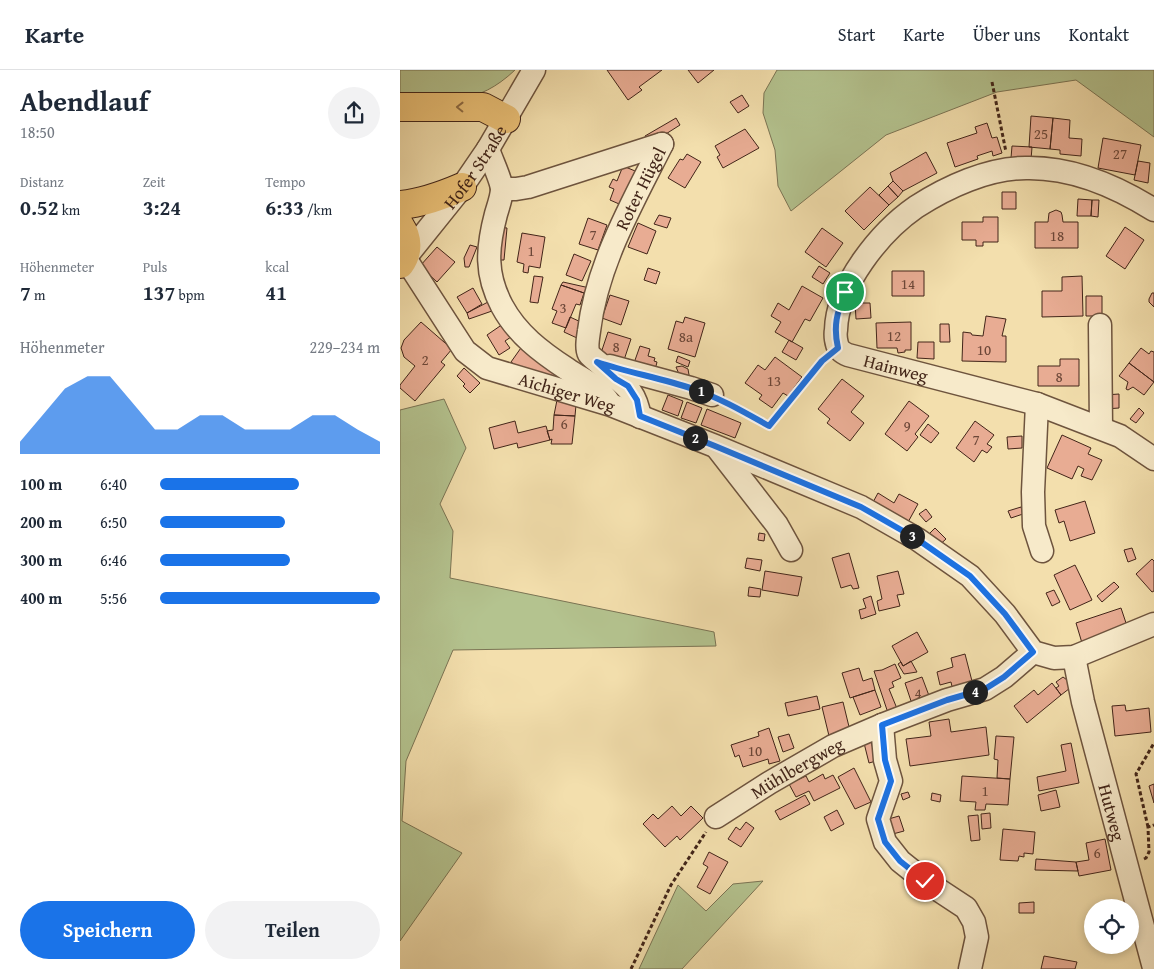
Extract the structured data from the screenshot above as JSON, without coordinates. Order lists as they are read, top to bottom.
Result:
{
  "streets": {
    "street": [
      "Hofer Straße",
      "Roter Hügel",
      "Hainweg",
      "Aichiger Weg",
      "Mühlbergweg",
      "Hutweg"
    ]
  },
  "crossings": [
    ["Hofer Straße", "Aichiger Weg"],
    ["Roter Hügel", "Aichiger Weg"],
    ["Aichiger Weg", "Mühlbergweg"]
  ],
  "house_numbers": [
    "25",
    "27",
    "7",
    "18",
    "1",
    "14",
    "3",
    "12",
    "8a",
    "8",
    "10",
    "2",
    "8",
    "13",
    "6",
    "9",
    "7",
    "4",
    "10",
    "1",
    "6"
  ],
  "page": {
    "header": "Karte",
    "nav": [
      "Start",
      "Karte",
      "Über uns",
      "Kontakt"
    ],
    "heading": ["Abendlauf", "18:50"],
    "stats": [
      ["Distanz", "0.52 km"],
      ["Zeit", "3:24"],
      ["Tempo", "6:33 /km"],
      ["Höhenmeter", "7 m"],
      ["Puls", "137 bpm"],
      ["kcal", "41"]
    ],
    "chart": ["Höhenmeter", "229–234 m"],
    "pins": [
      "1",
      "2",
      "3",
      "4"
    ],
    "list": [
      {
        "name": "100 m",
        "note": "6:40"
      },
      {
        "name": "200 m",
        "note": "6:50"
      },
      {
        "name": "300 m",
        "note": "6:46"
      },
      {
        "name": "400 m",
        "note": "5:56"
      }
    ],
    "buttons": ["Speichern", "Teilen"]
  }
}
